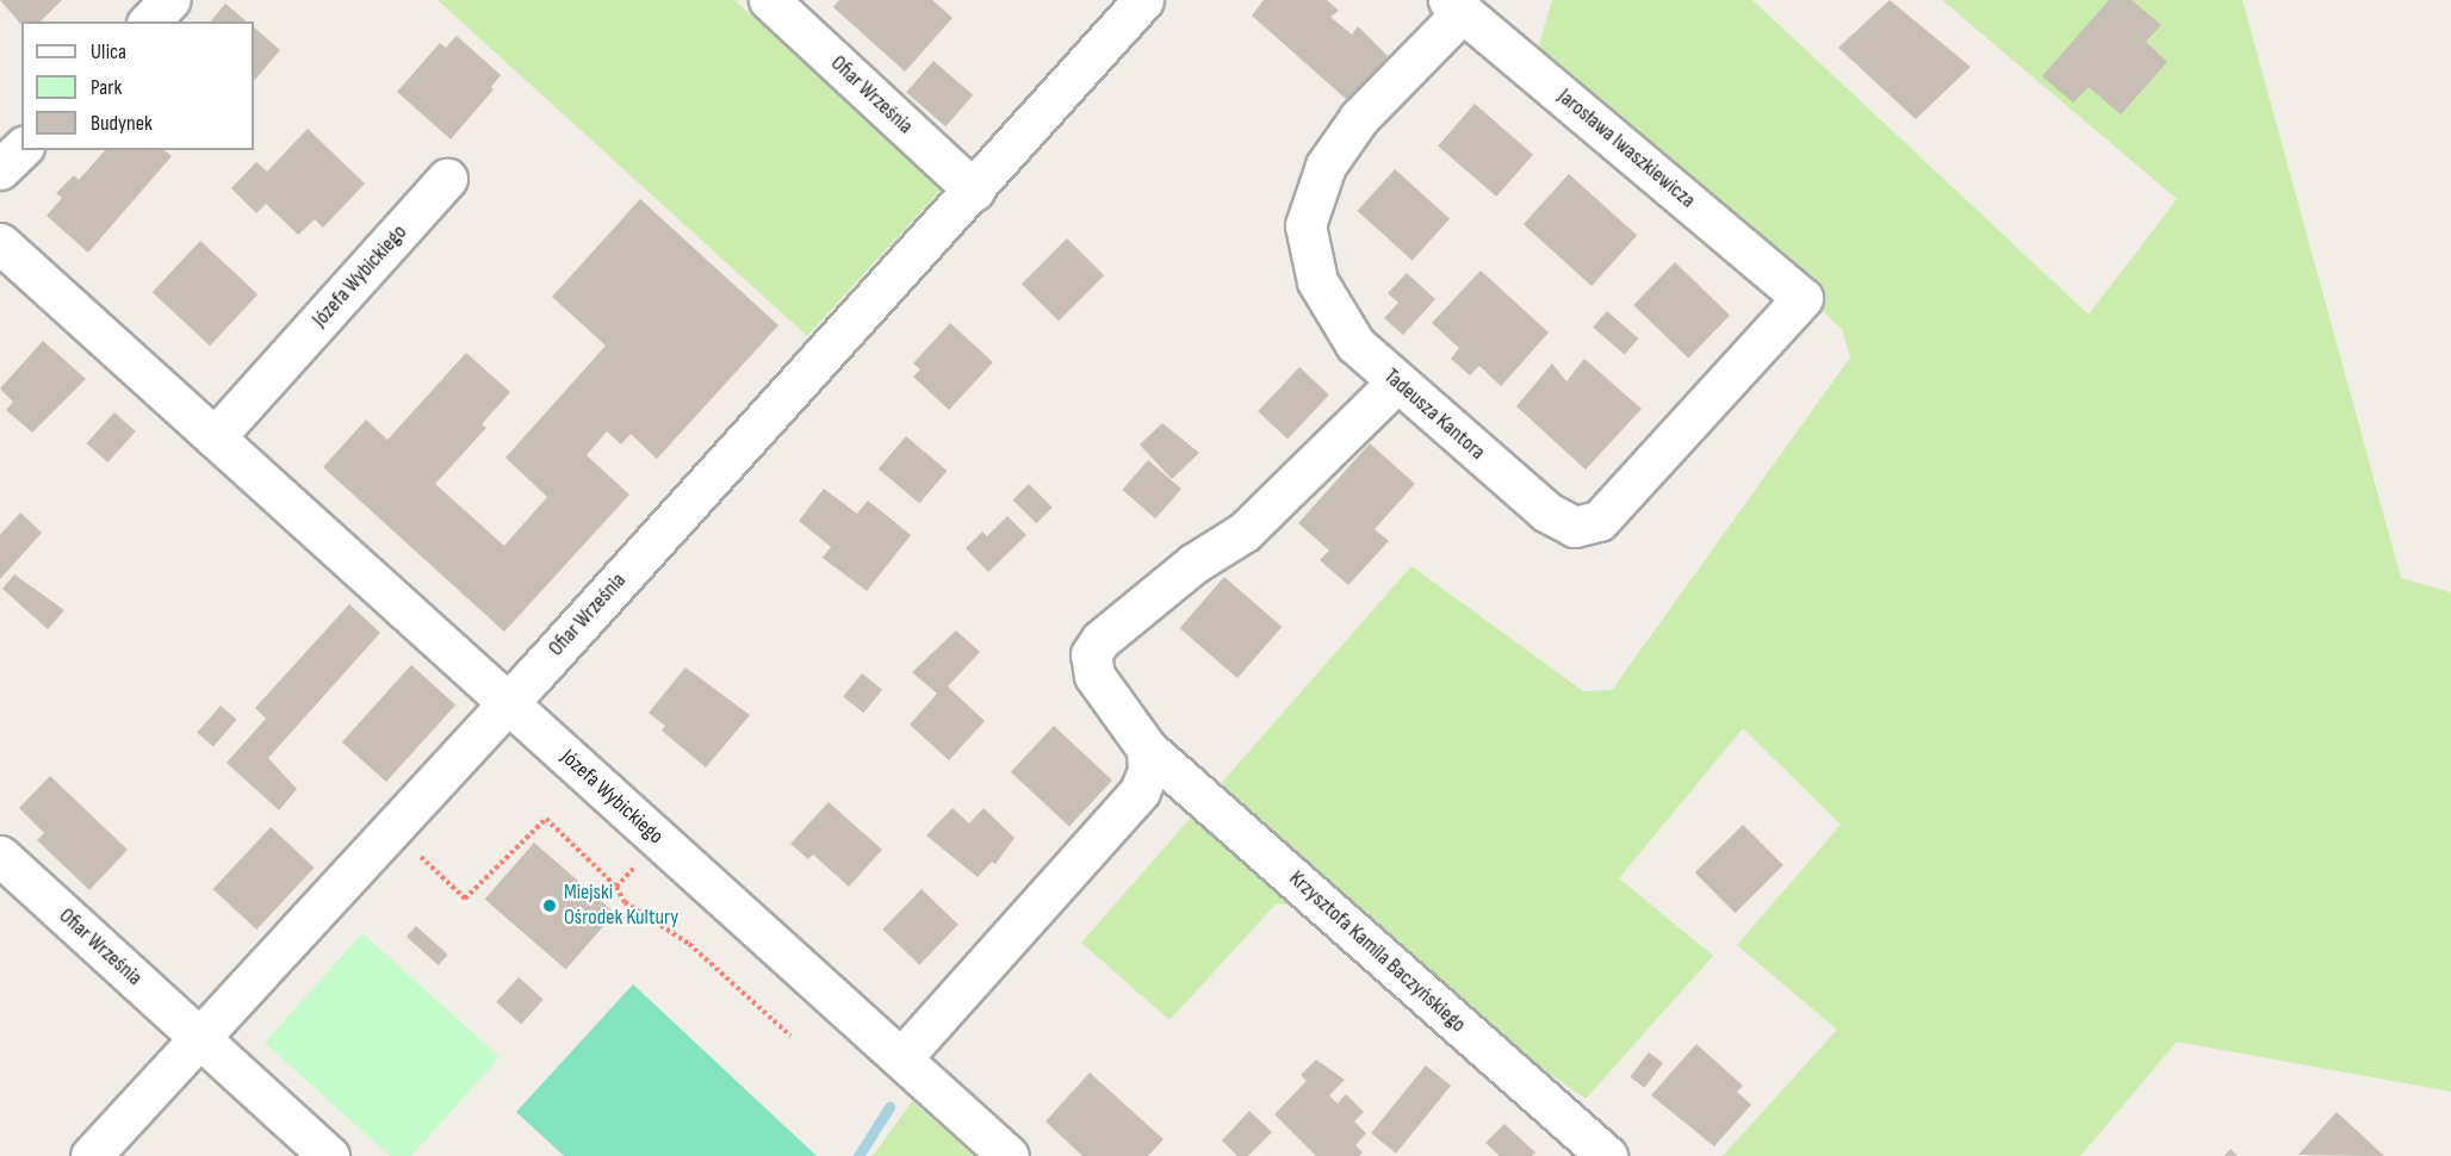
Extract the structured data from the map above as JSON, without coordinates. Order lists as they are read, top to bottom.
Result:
{
  "streets": {
    "street": [
      "Ofiar Września",
      "Jarosława Iwaszkiewicza",
      "Józefa Wybickiego",
      "Tadeusza Kantora",
      "Krzysztofa Kamila Baczyńskiego"
    ]
  },
  "crossings": [
    ["Ofiar Września", "Józefa Wybickiego"],
    ["Jarosława Iwaszkiewicza", "Tadeusza Kantora"],
    ["Tadeusza Kantora", "Krzysztofa Kamila Baczyńskiego"]
  ],
  "places": ["Miejski Ośrodek Kultury"],
  "legend": ["Ulica", "Park", "Budynek"]
}
